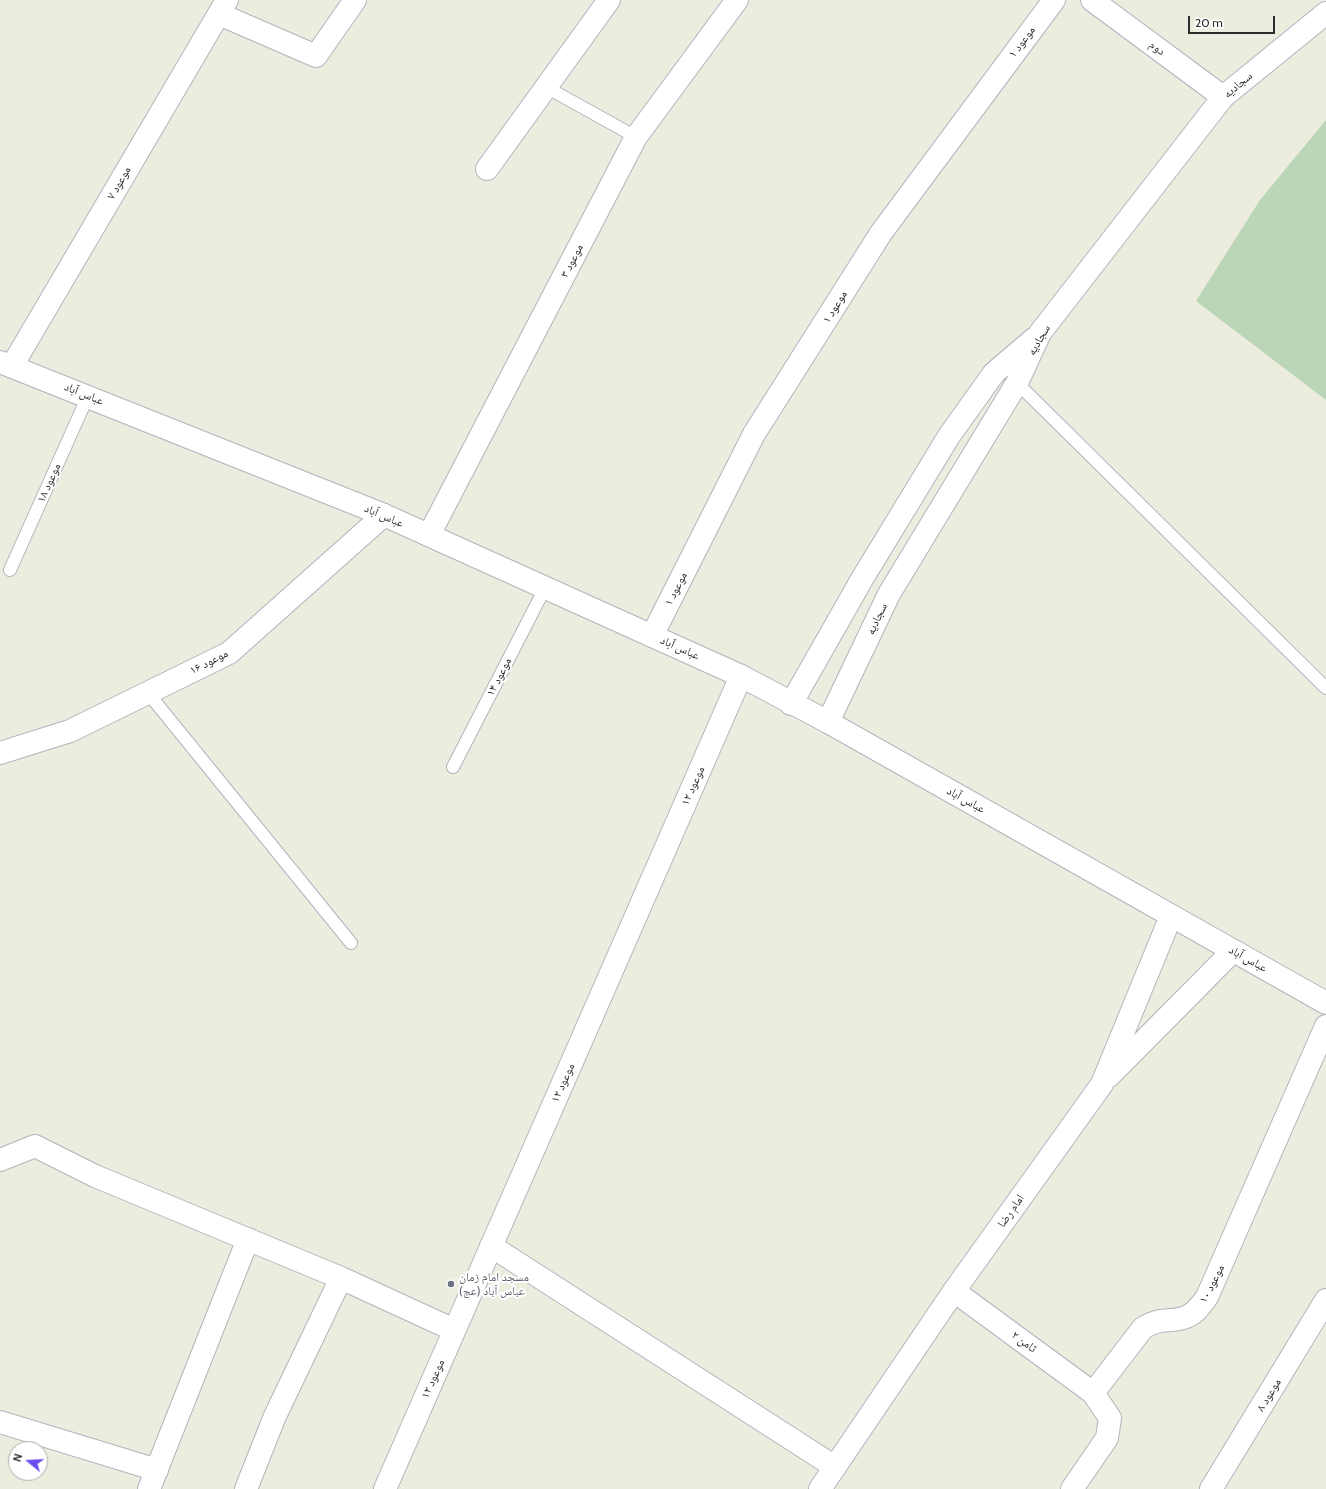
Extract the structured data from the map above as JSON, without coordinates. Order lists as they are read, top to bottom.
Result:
{
  "streets": {
    "street": [
      "موعود ۱",
      "دوم",
      "سجادیه",
      "موعود ۷",
      "موعود ۳",
      "عباس آباد",
      "موعود ۱۶",
      "موعود ۱۲",
      "امام رضا",
      "موعود ۱۰",
      "ثامن ۲",
      "موعود ۸"
    ],
    "lane": ["موعود ۱۸", "موعود ۱۴"]
  },
  "crossings": [
    ["موعود ۱", "عباس آباد"],
    ["دوم", "سجادیه"],
    ["سجادیه", "عباس آباد"],
    ["موعود ۷", "عباس آباد"],
    ["موعود ۳", "عباس آباد"],
    ["عباس آباد", "موعود ۱۸"],
    ["عباس آباد", "موعود ۱۶"],
    ["عباس آباد", "موعود ۱۴"],
    ["عباس آباد", "موعود ۱۲"],
    ["عباس آباد", "امام رضا"],
    ["امام رضا", "ثامن ۲"],
    ["موعود ۱۰", "ثامن ۲"]
  ],
  "places": ["مسجد امام زمان (عج) عباس آباد"],
  "scale_bar": "20 m",
  "north": "left"
}
